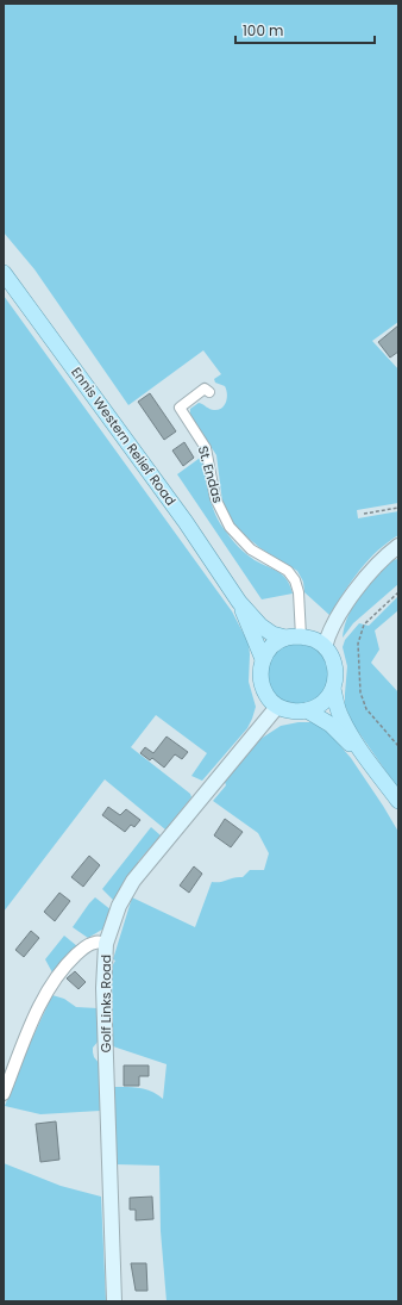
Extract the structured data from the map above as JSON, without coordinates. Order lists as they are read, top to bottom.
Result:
{
  "streets": {
    "main road": ["Ennis Western Relief Road", "Golf Links Road"],
    "street": ["St. Endas"]
  },
  "crossings": [
    ["Ennis Western Relief Road", "St. Endas"],
    ["Ennis Western Relief Road", "Golf Links Road"],
    ["St. Endas", "Golf Links Road"]
  ],
  "scale_bar": "100 m"
}
